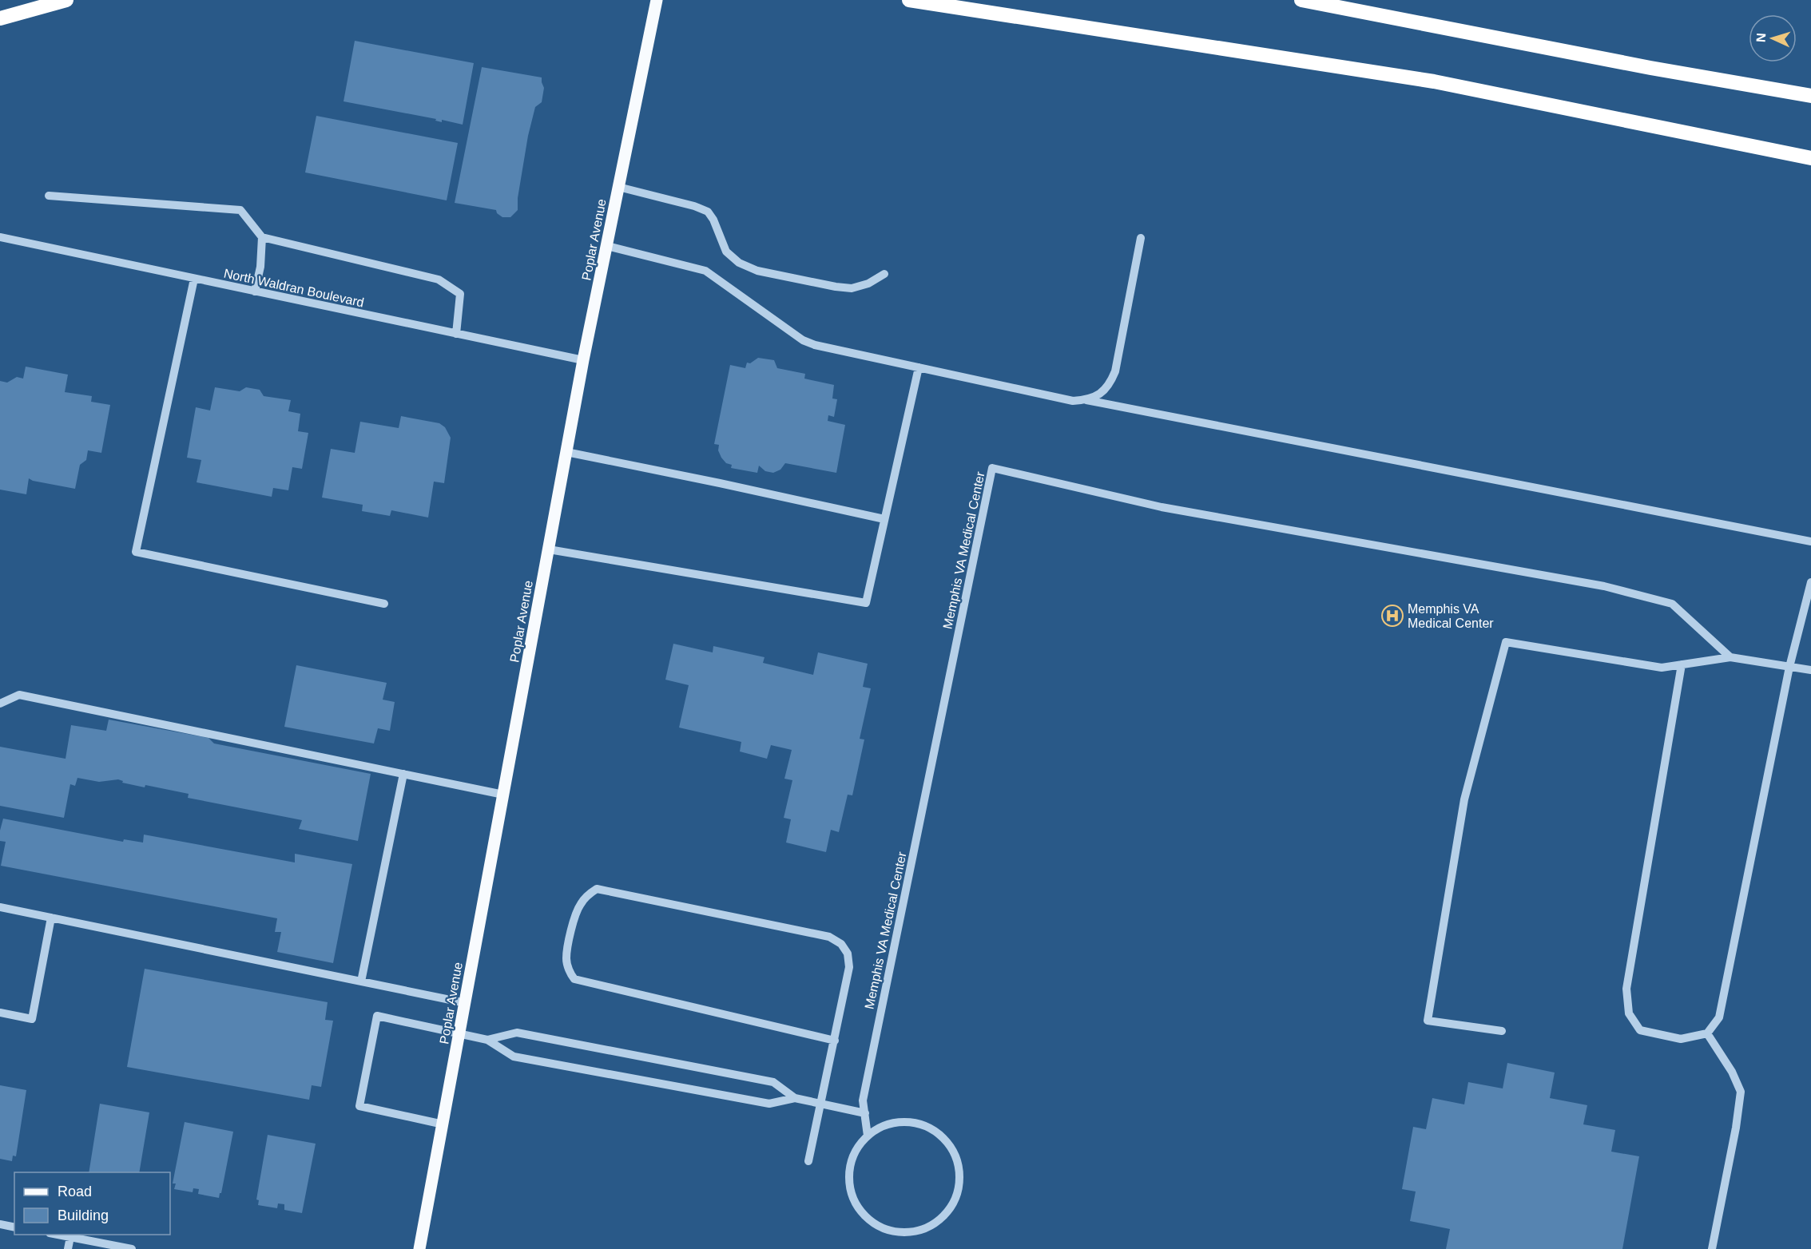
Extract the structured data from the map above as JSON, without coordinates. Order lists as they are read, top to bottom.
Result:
{
  "streets": {
    "main road": ["Poplar Avenue"],
    "street": ["North Waldran Boulevard", "Memphis VA Medical Center"]
  },
  "crossings": [
    ["Poplar Avenue", "North Waldran Boulevard"]
  ],
  "places": {
    "hospital": ["Memphis VA Medical Center"]
  },
  "legend": ["Road", "Building"],
  "north": "left"
}
